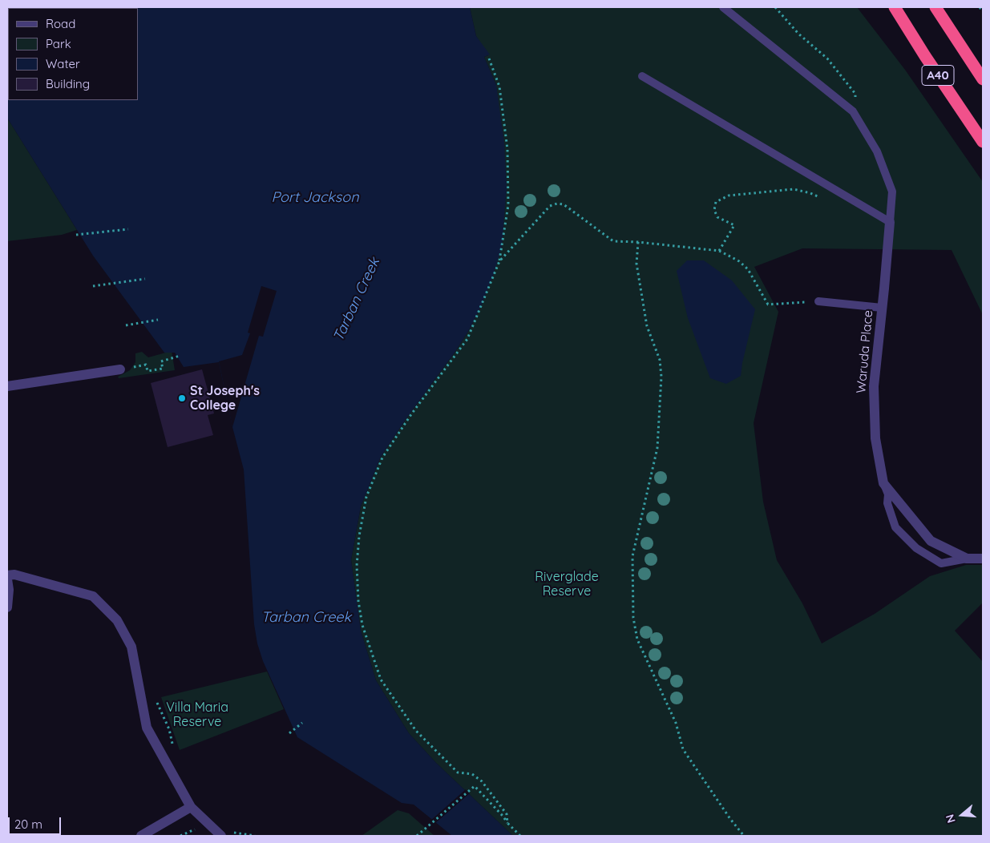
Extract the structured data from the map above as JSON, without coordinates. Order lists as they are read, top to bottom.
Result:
{
  "streets": {
    "highway": ["A40"],
    "street": ["Waruda Place"]
  },
  "water": ["Port Jackson", "Tarban Creek"],
  "parks": ["Riverglade Reserve", "Villa Maria Reserve"],
  "places": ["St Joseph's College"],
  "legend": [
    "Road",
    "Park",
    "Water",
    "Building"
  ],
  "scale_bar": "20 m",
  "north": "left"
}
